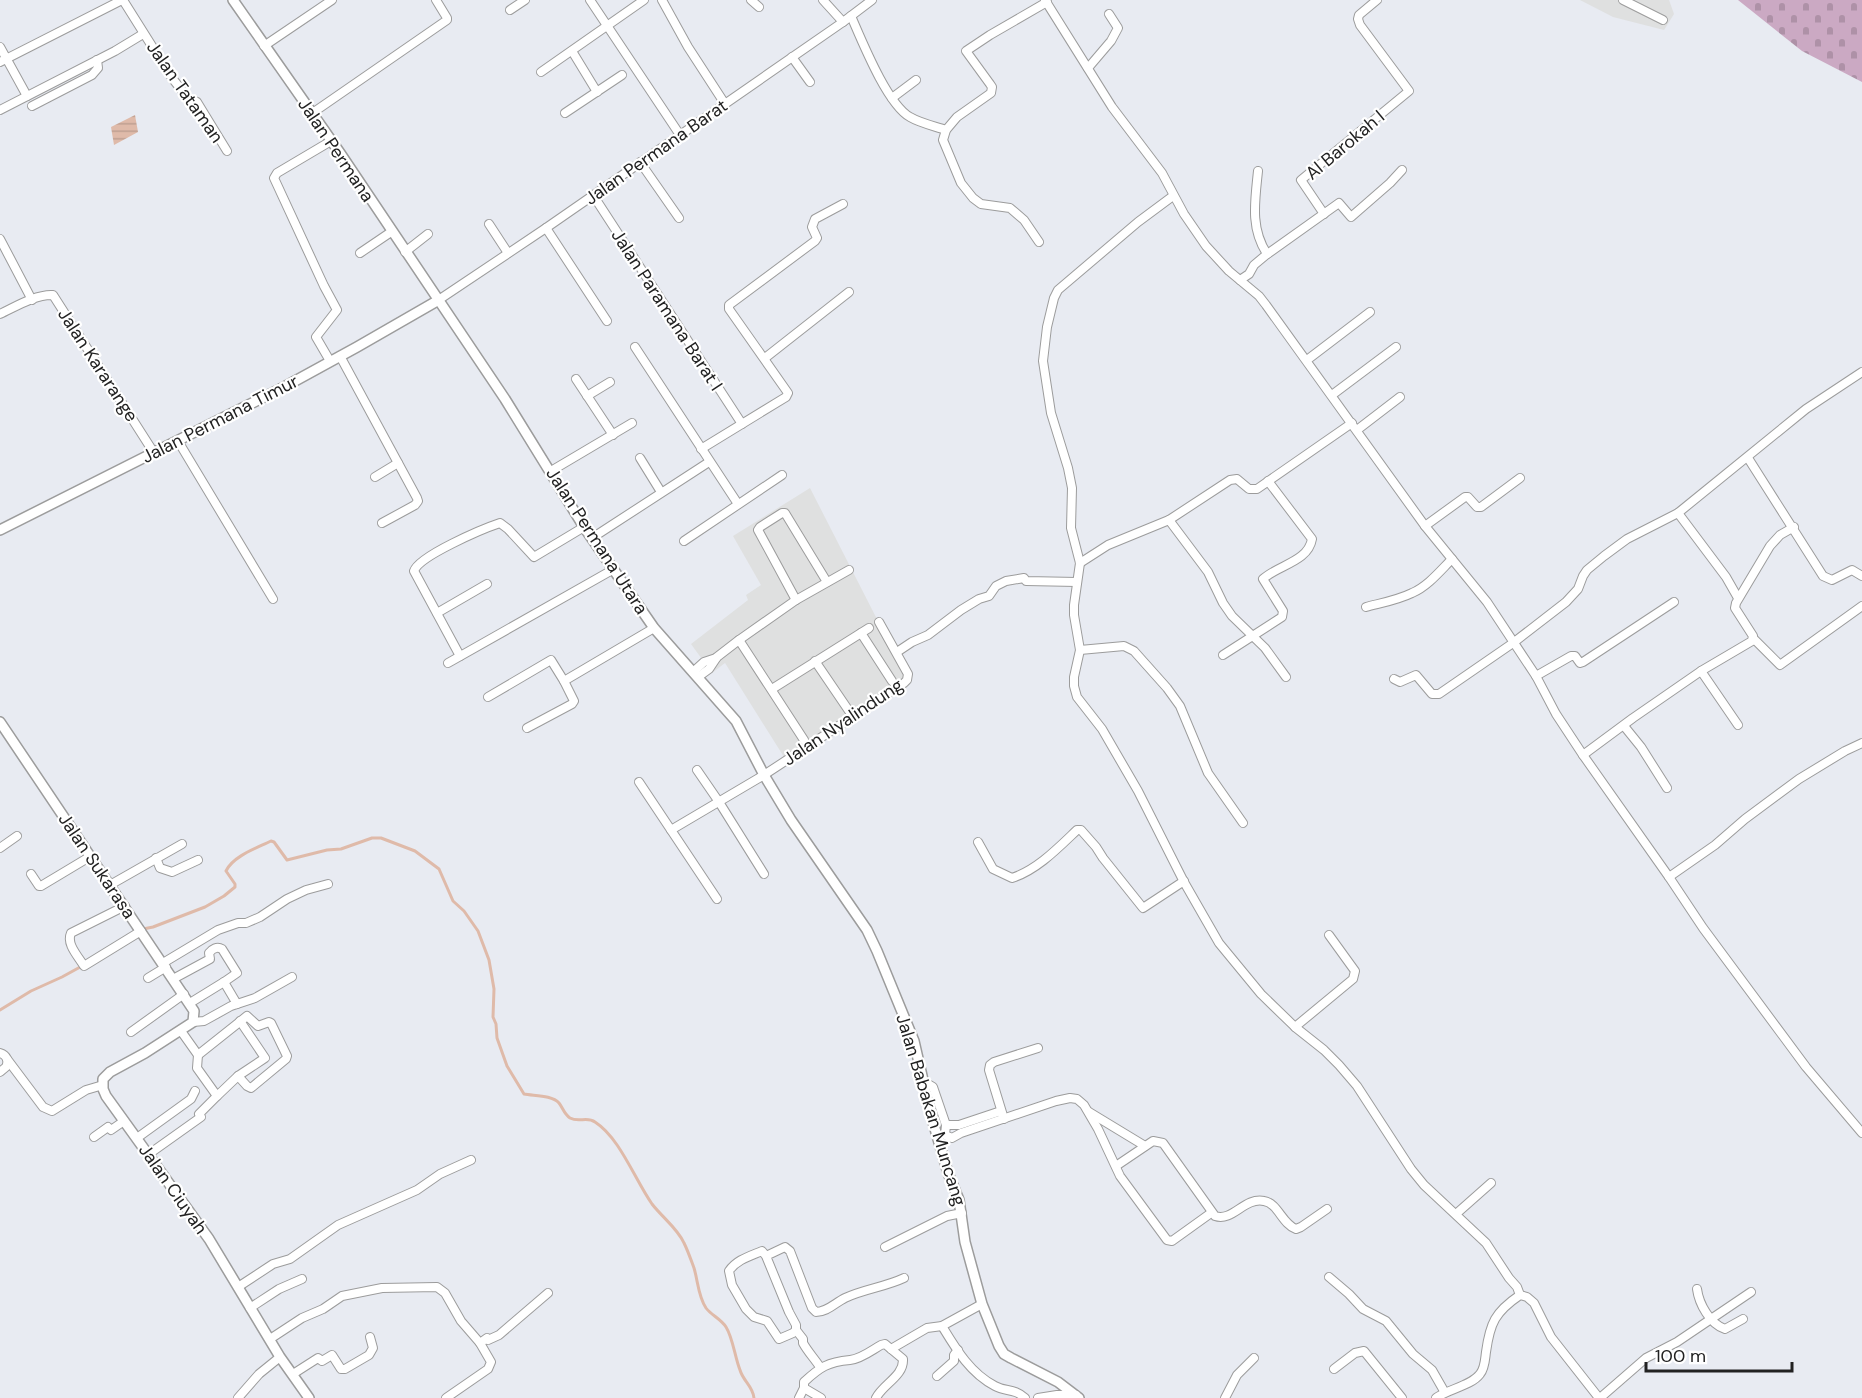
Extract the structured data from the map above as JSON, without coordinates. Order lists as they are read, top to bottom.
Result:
{
  "streets": {
    "street": [
      "Jalan Tataman",
      "Al Barokah I",
      "Jalan Permana",
      "Jalan Permana Barat",
      "Jalan Paramana Barat I",
      "Jalan Kararange",
      "Jalan Permana Timur",
      "Jalan Permana Utara",
      "Jalan Nyalindung",
      "Jalan Sukarasa",
      "Jalan Babakan Muncang",
      "Jalan Ciuyah"
    ]
  },
  "crossings": [
    ["Jalan Permana", "Jalan Permana Barat"],
    ["Jalan Permana", "Jalan Permana Timur"],
    ["Jalan Permana", "Jalan Permana Utara"],
    ["Jalan Permana Barat", "Jalan Paramana Barat I"],
    ["Jalan Permana Barat", "Jalan Permana Timur"],
    ["Jalan Permana Barat", "Jalan Permana Utara"],
    ["Jalan Kararange", "Jalan Permana Timur"],
    ["Jalan Permana Timur", "Jalan Permana Utara"],
    ["Jalan Permana Utara", "Jalan Nyalindung"],
    ["Jalan Permana Utara", "Jalan Babakan Muncang"],
    ["Jalan Nyalindung", "Jalan Babakan Muncang"]
  ],
  "scale_bar": "100 m"
}
